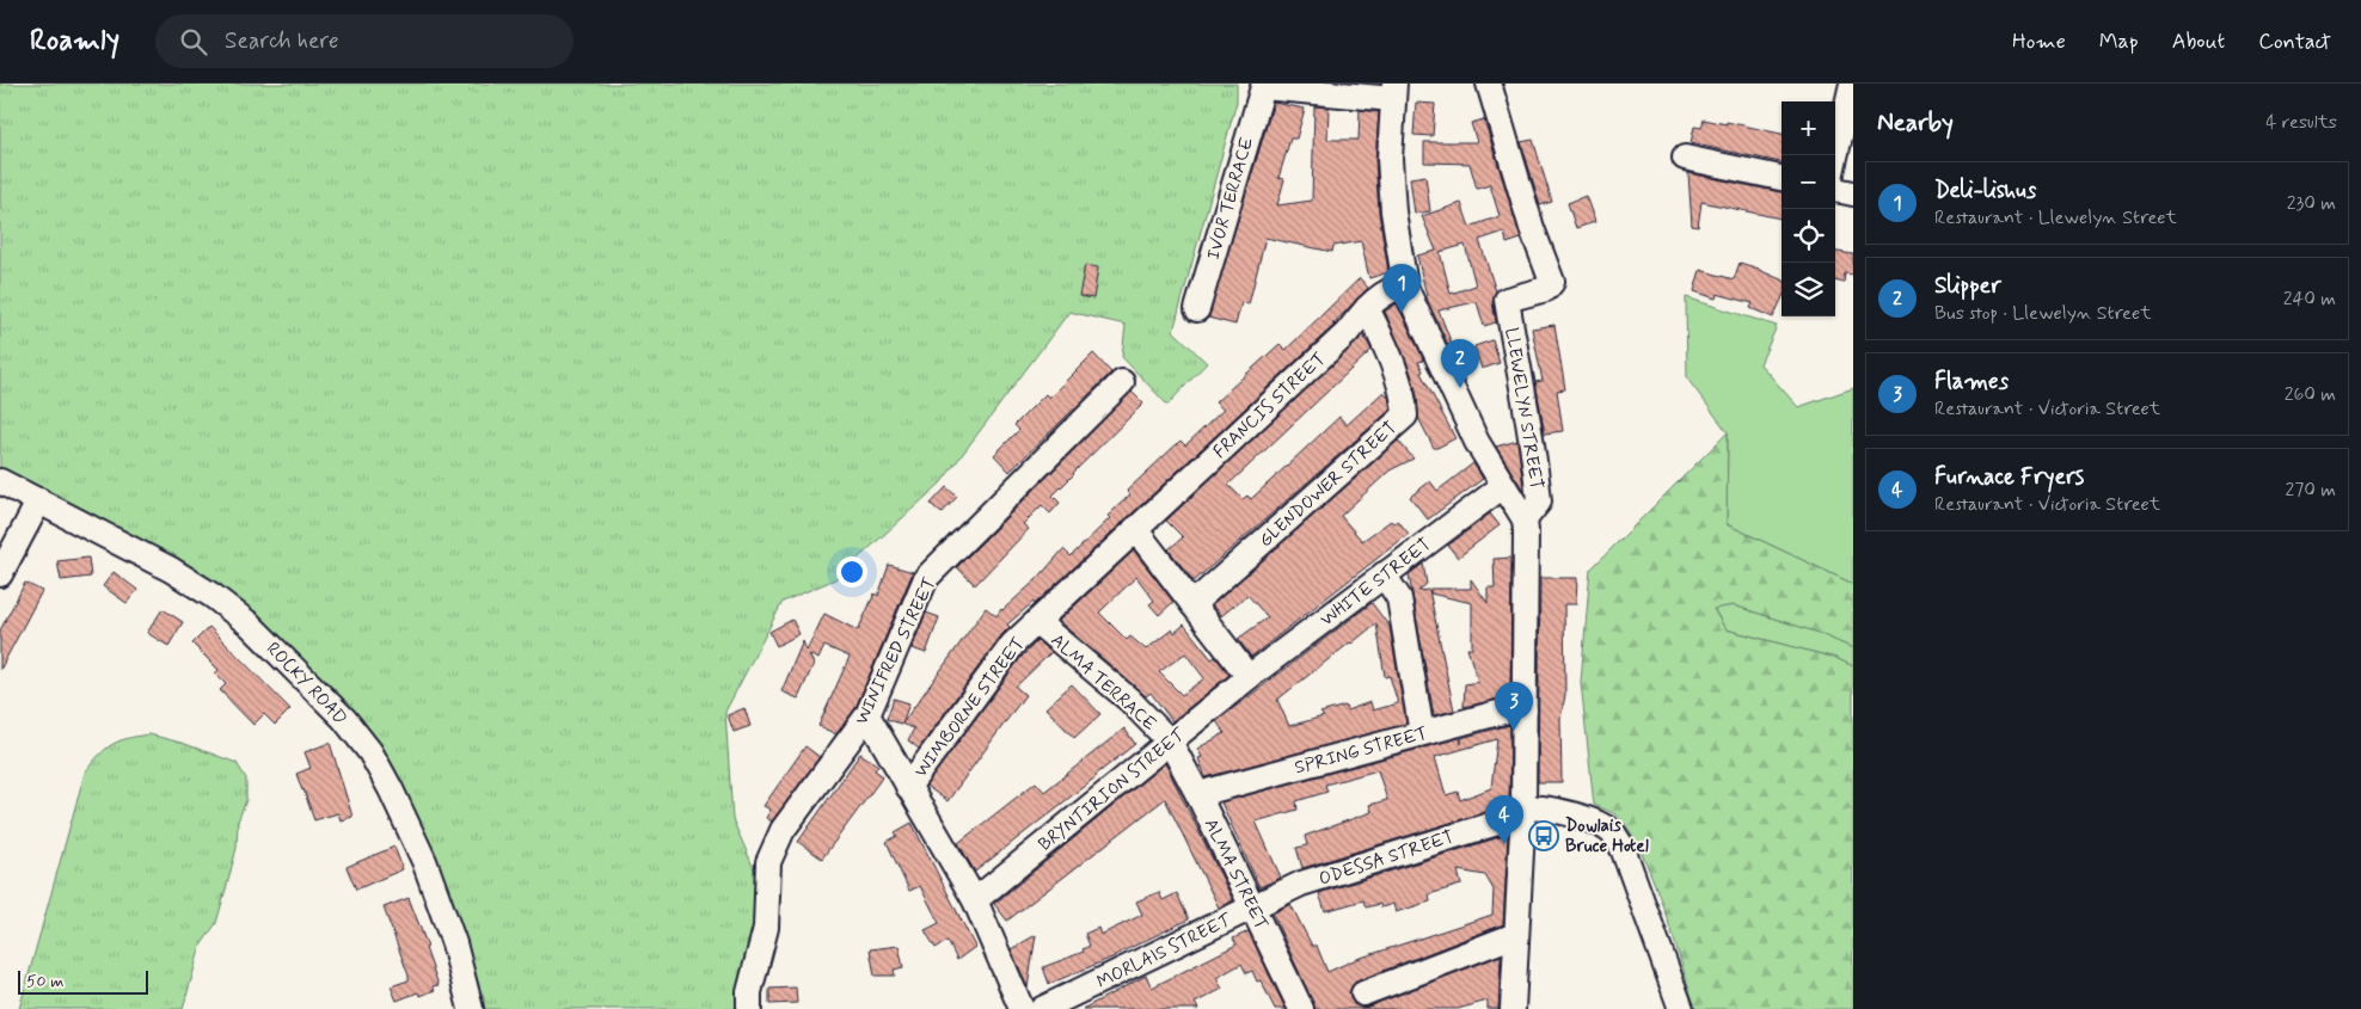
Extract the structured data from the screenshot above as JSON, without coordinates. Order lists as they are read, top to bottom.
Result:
{
  "streets": {
    "street": [
      "IVOR TERRACE",
      "FRANCIS STREET",
      "LLEWELYN STREET",
      "GLENDOWER STREET",
      "WHITE STREET",
      "WINIFRED STREET",
      "ALMA TERRACE",
      "ROCKY ROAD",
      "WIMBORNE STREET",
      "SPRING STREET",
      "BRYNTIRION STREET",
      "ODESSA STREET",
      "ALMA STREET",
      "MORLAIS STREET"
    ]
  },
  "crossings": [
    ["IVOR TERRACE", "LLEWELYN STREET"],
    ["FRANCIS STREET", "LLEWELYN STREET"],
    ["FRANCIS STREET", "GLENDOWER STREET"],
    ["FRANCIS STREET", "WIMBORNE STREET"],
    ["LLEWELYN STREET", "WHITE STREET"],
    ["WHITE STREET", "BRYNTIRION STREET"],
    ["ALMA TERRACE", "WIMBORNE STREET"],
    ["ALMA TERRACE", "BRYNTIRION STREET"],
    ["ALMA TERRACE", "ALMA STREET"],
    ["SPRING STREET", "ALMA STREET"],
    ["BRYNTIRION STREET", "ALMA STREET"],
    ["ODESSA STREET", "ALMA STREET"],
    ["ODESSA STREET", "MORLAIS STREET"],
    ["ALMA STREET", "MORLAIS STREET"]
  ],
  "places": {
    "bus stop": ["Dowlais Bruce Hotel"]
  },
  "scale_bar": "50 m",
  "page": {
    "header": "Roamly",
    "search": "Search here",
    "nav": [
      "Home",
      "Map",
      "About",
      "Contact"
    ],
    "heading": ["Nearby", "4 results"],
    "map_buttons": ["+", "−"],
    "list": [
      {
        "mark": "1",
        "name": "Deli-lishus",
        "note": "Restaurant · Llewelyn Street",
        "value": "230 m"
      },
      {
        "mark": "2",
        "name": "Slipper",
        "note": "Bus stop · Llewelyn Street",
        "value": "240 m"
      },
      {
        "mark": "3",
        "name": "Flames",
        "note": "Restaurant · Victoria Street",
        "value": "260 m"
      },
      {
        "mark": "4",
        "name": "Furnace Fryers",
        "note": "Restaurant · Victoria Street",
        "value": "270 m"
      }
    ],
    "pins": [
      "1",
      "2",
      "3",
      "4"
    ],
    "scale": "50 m"
  }
}
